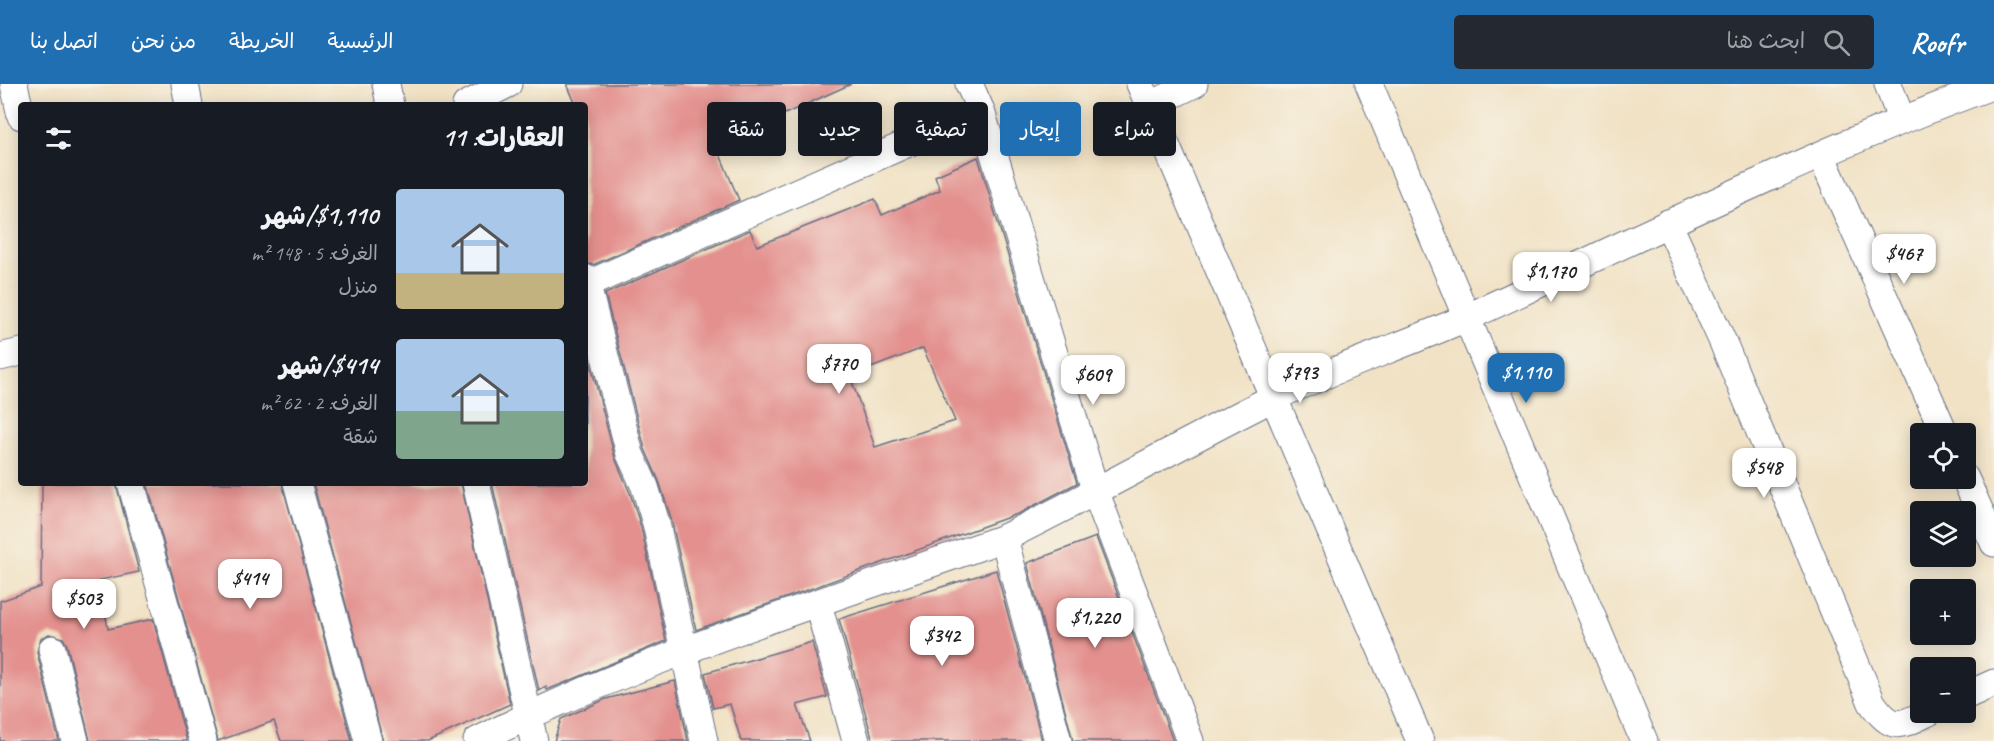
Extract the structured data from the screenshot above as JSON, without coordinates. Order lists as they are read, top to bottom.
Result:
{
  "page": {
    "header": "Roofr",
    "search": "ابحث هنا",
    "nav": [
      "الرئيسية",
      "الخريطة",
      "من نحن",
      "اتصل بنا"
    ],
    "chip": [
      "شراء",
      "إيجار",
      "تصفية",
      "جديد",
      "شقة"
    ],
    "heading": "العقارات: 11",
    "list": [
      {
        "name": "$1,110/شهر",
        "note": "الغرف: 5 · 148 m² · منزل"
      },
      {
        "name": "$414/شهر",
        "note": "الغرف: 2 · 62 m² · شقة"
      }
    ],
    "price": [
      "$467",
      "$1,170",
      "$770",
      "$793",
      "$1,110",
      "$609",
      "$548",
      "$414",
      "$503",
      "$1,220",
      "$342"
    ],
    "map_buttons": ["+", "−"]
  }
}
